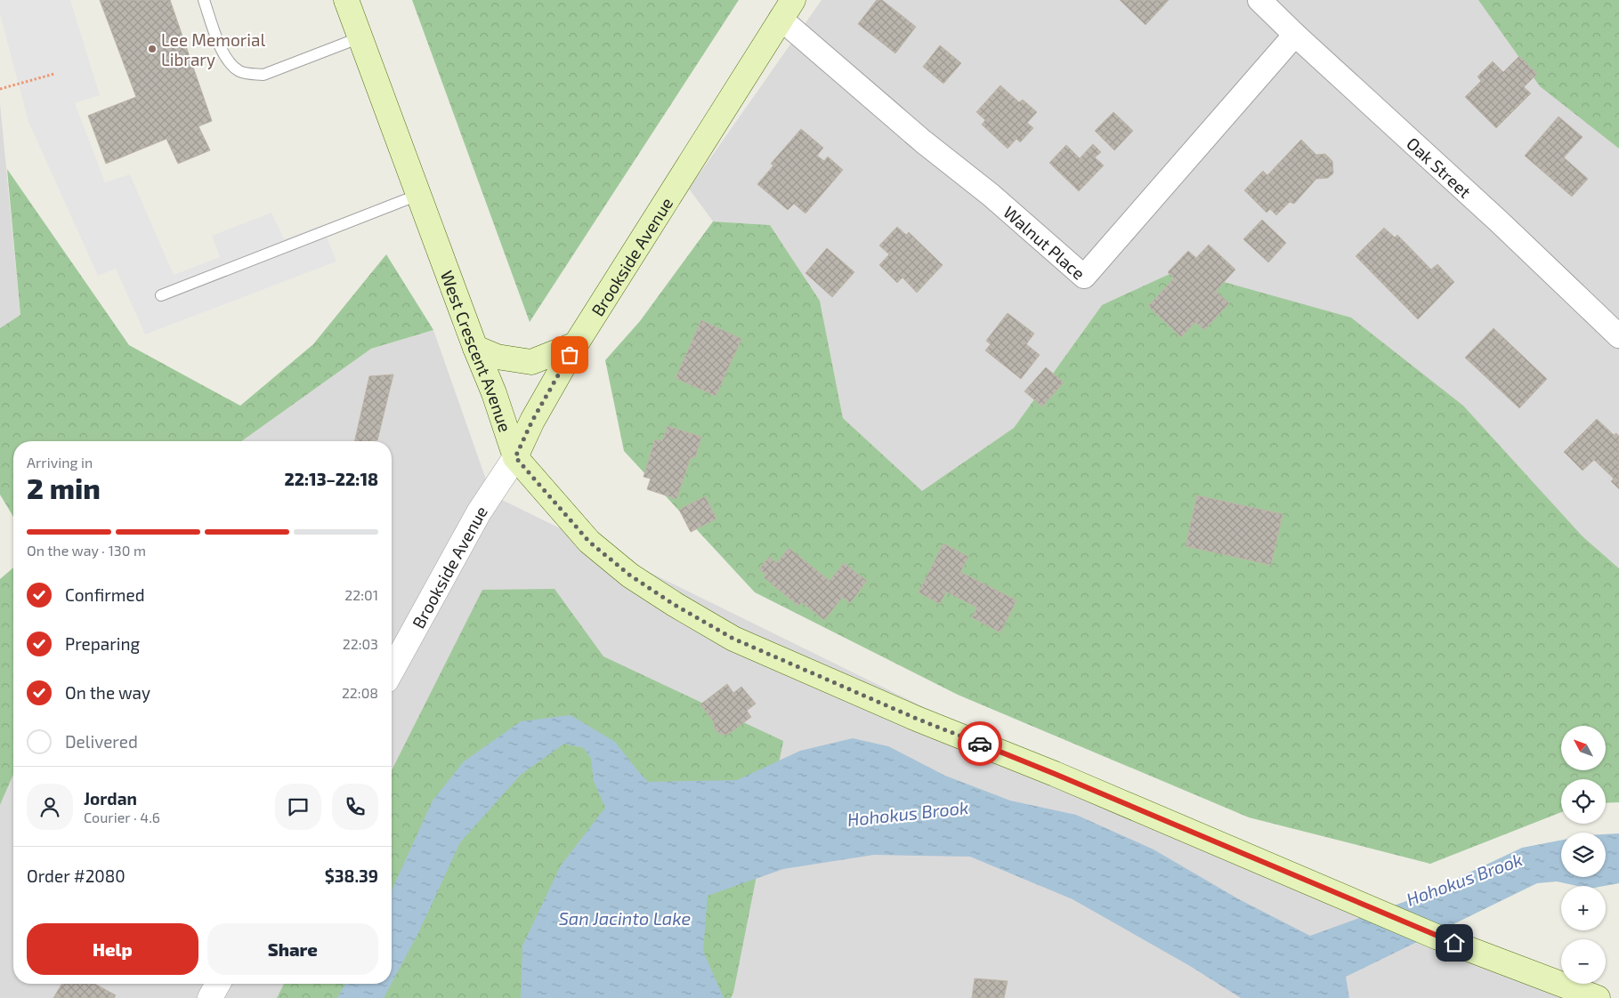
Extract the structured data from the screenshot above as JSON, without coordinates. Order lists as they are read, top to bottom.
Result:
{
  "streets": {
    "main road": ["Brookside Avenue", "West Crescent Avenue"],
    "street": ["Oak Street", "Walnut Place"]
  },
  "crossings": [
    ["Oak Street", "Walnut Place"],
    ["Walnut Place", "Brookside Avenue"],
    ["Brookside Avenue", "West Crescent Avenue"]
  ],
  "water": ["Hohokus Brook", "San Jacinto Lake"],
  "places": ["Lee Memorial Library"],
  "north": "top left",
  "page": {
    "heading": ["2 min", "Arriving in", "22:13–22:18"],
    "panel": [
      "Jordan",
      "Courier · 4.6",
      "Order #2080",
      "$38.39"
    ],
    "bar": "On the way · 130 m",
    "list": [
      ["Confirmed", "22:01"],
      ["Preparing", "22:03"],
      ["On the way", "22:08"],
      "Delivered"
    ],
    "map_buttons": ["+", "−"],
    "buttons": ["Help", "Share"]
  }
}
